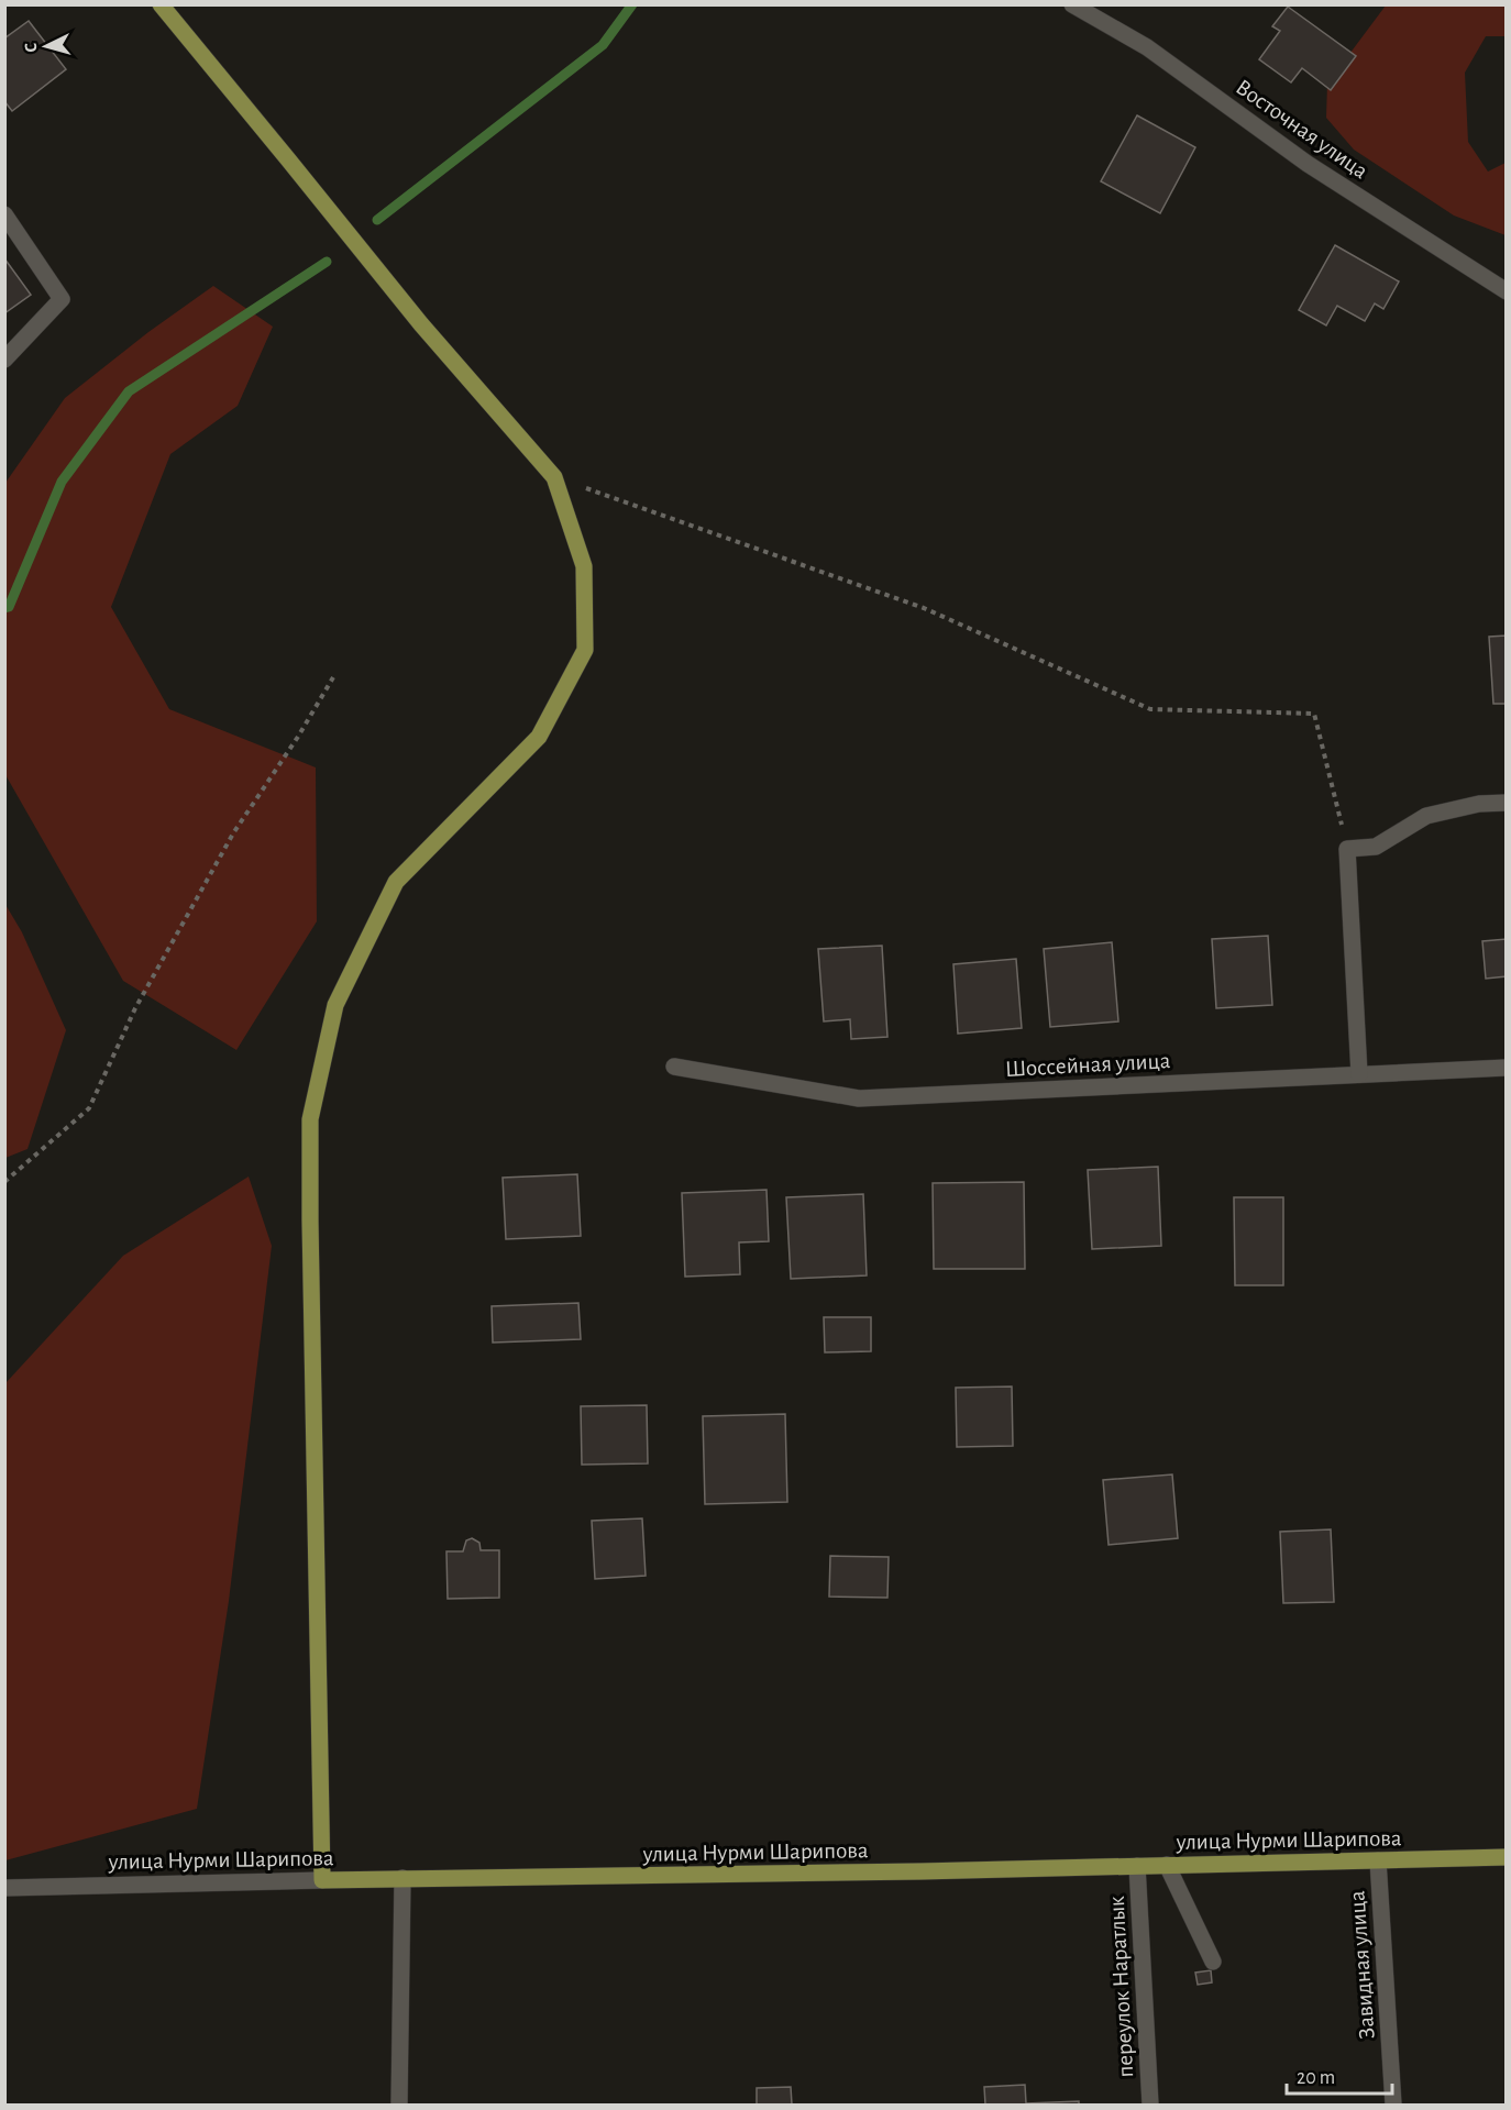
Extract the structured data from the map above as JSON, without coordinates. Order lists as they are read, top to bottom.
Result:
{
  "streets": {
    "main road": ["улица Нурми Шарипова"],
    "street": [
      "Восточная улица",
      "Шоссейная улица",
      "Завидная улица",
      "переулок Наратлык"
    ]
  },
  "crossings": [
    ["улица Нурми Шарипова", "Завидная улица"],
    ["улица Нурми Шарипова", "переулок Наратлык"]
  ],
  "scale_bar": "20 m",
  "north": "left"
}
